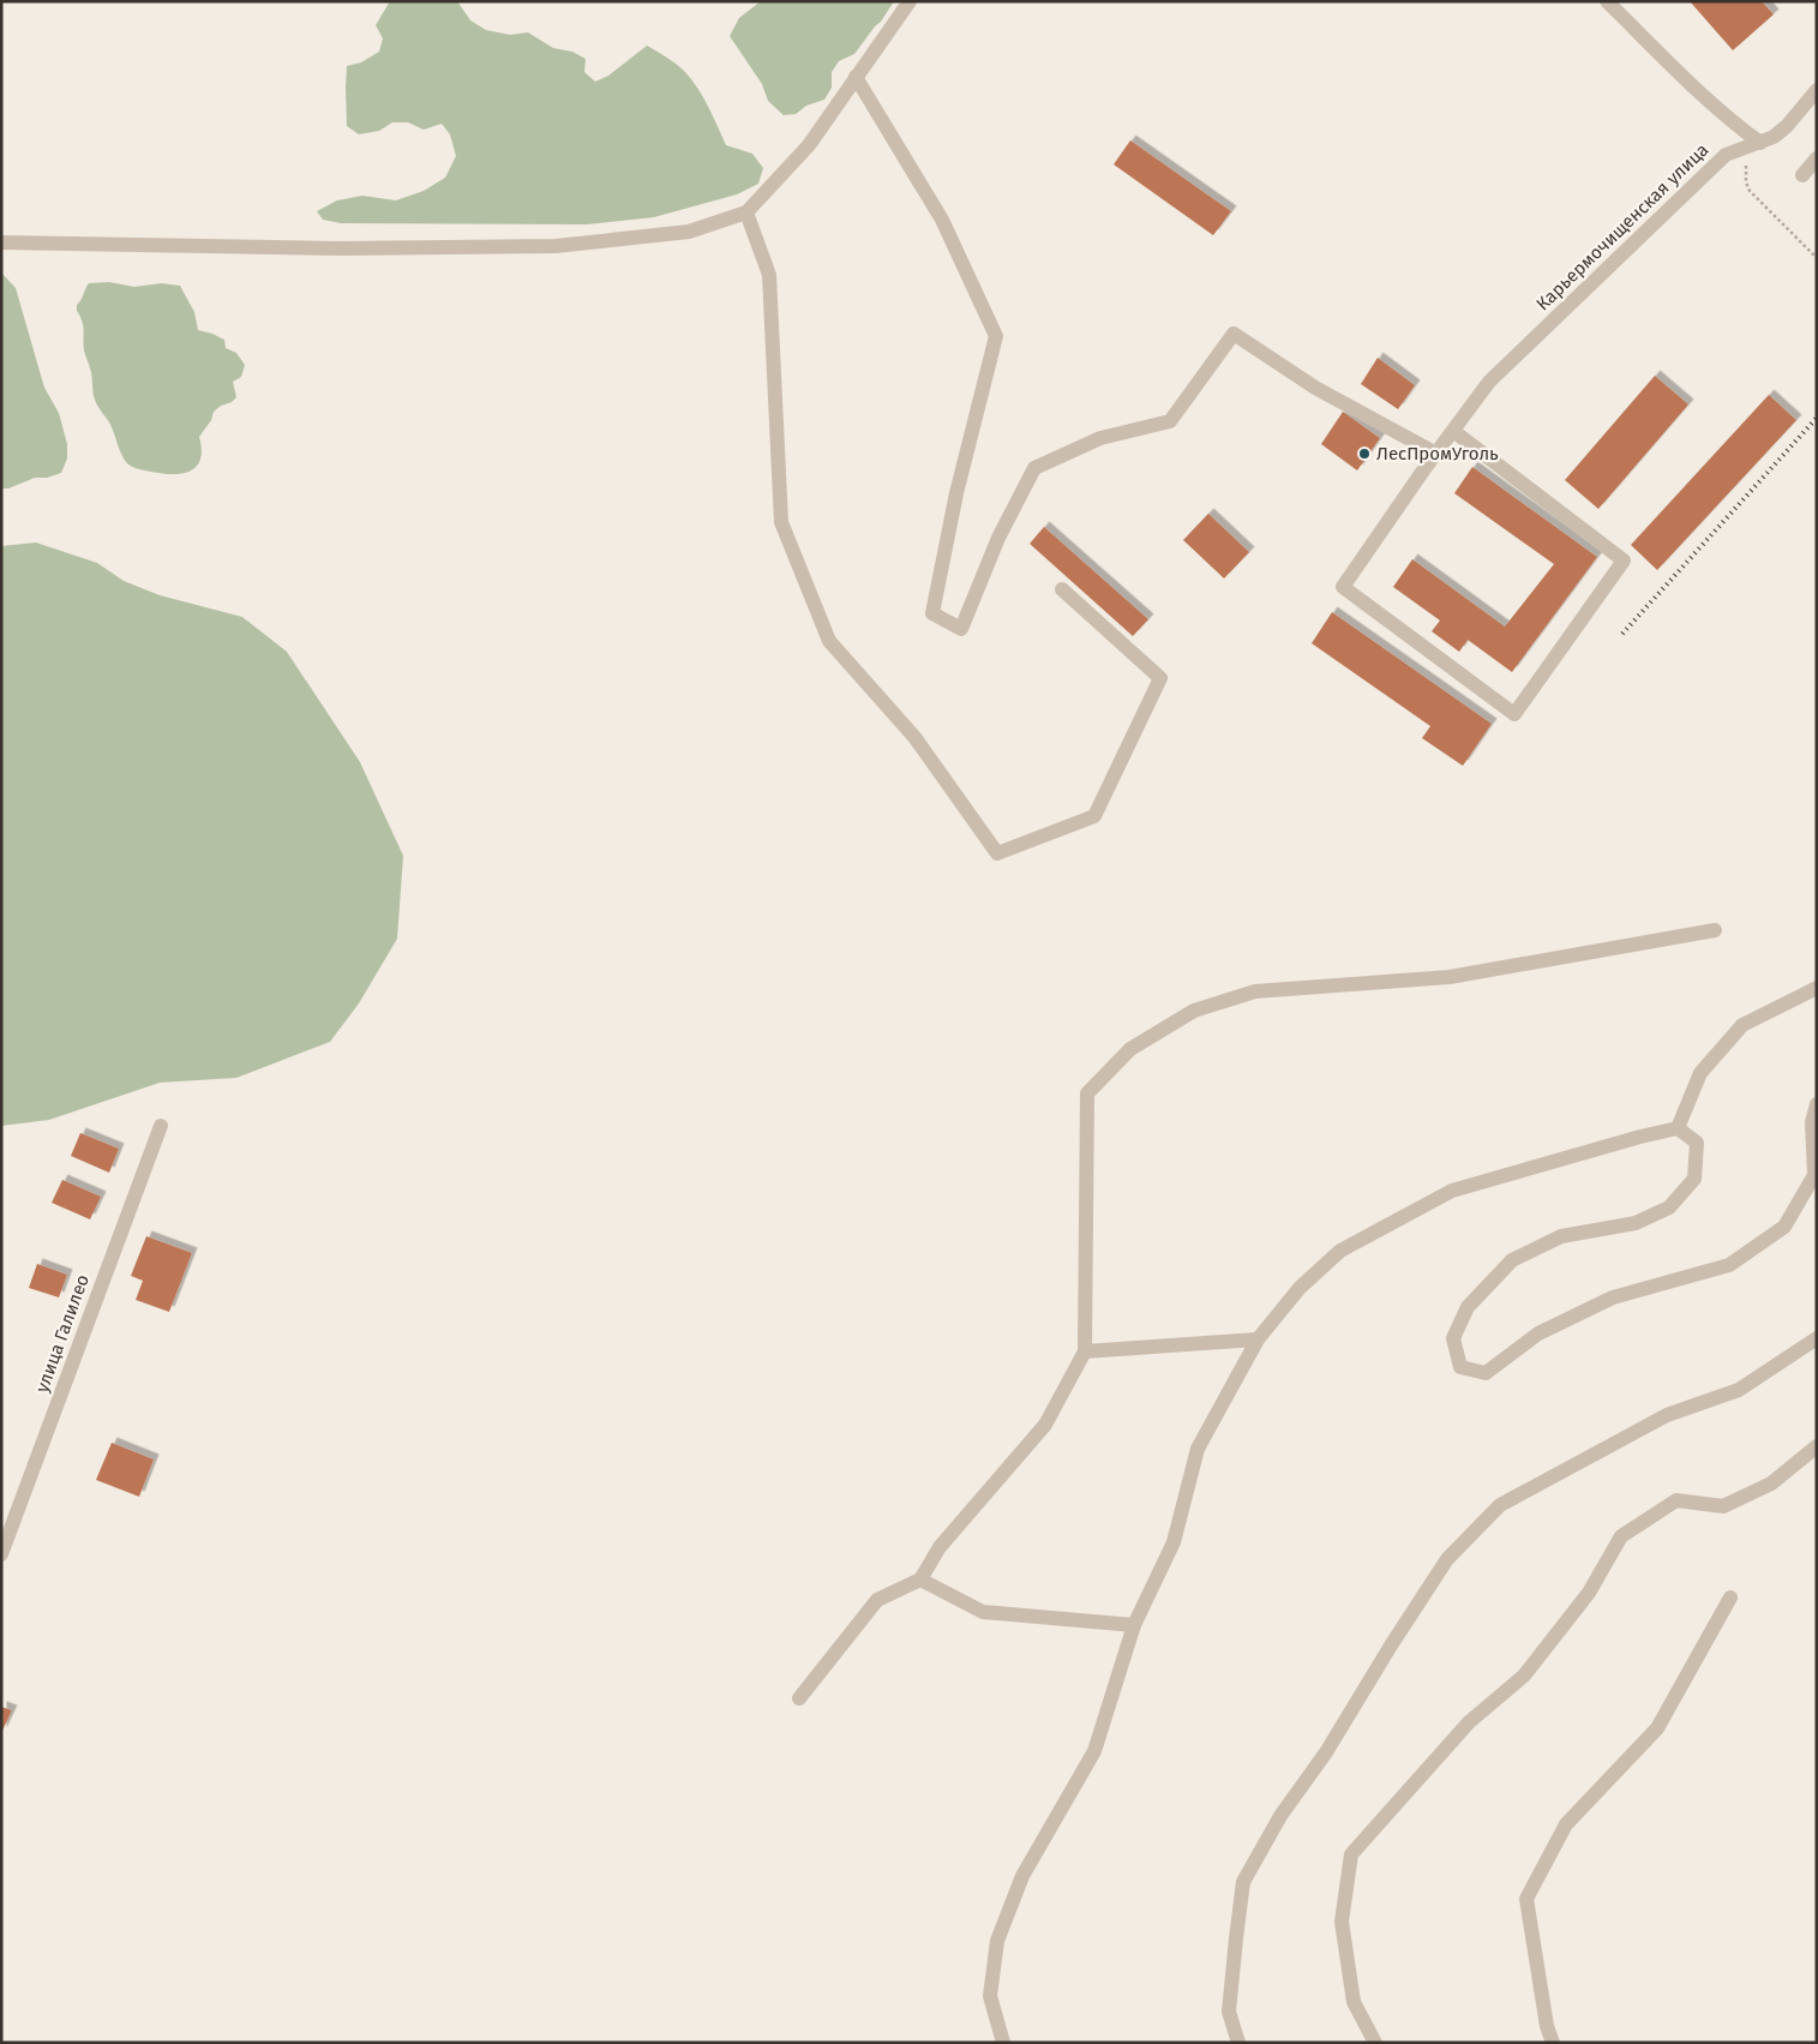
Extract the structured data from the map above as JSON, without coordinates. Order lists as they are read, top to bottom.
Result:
{
  "streets": {
    "street": ["Карьермочищенская улица", "улица Галилео"]
  },
  "places": ["ЛесПромУголь"]
}
